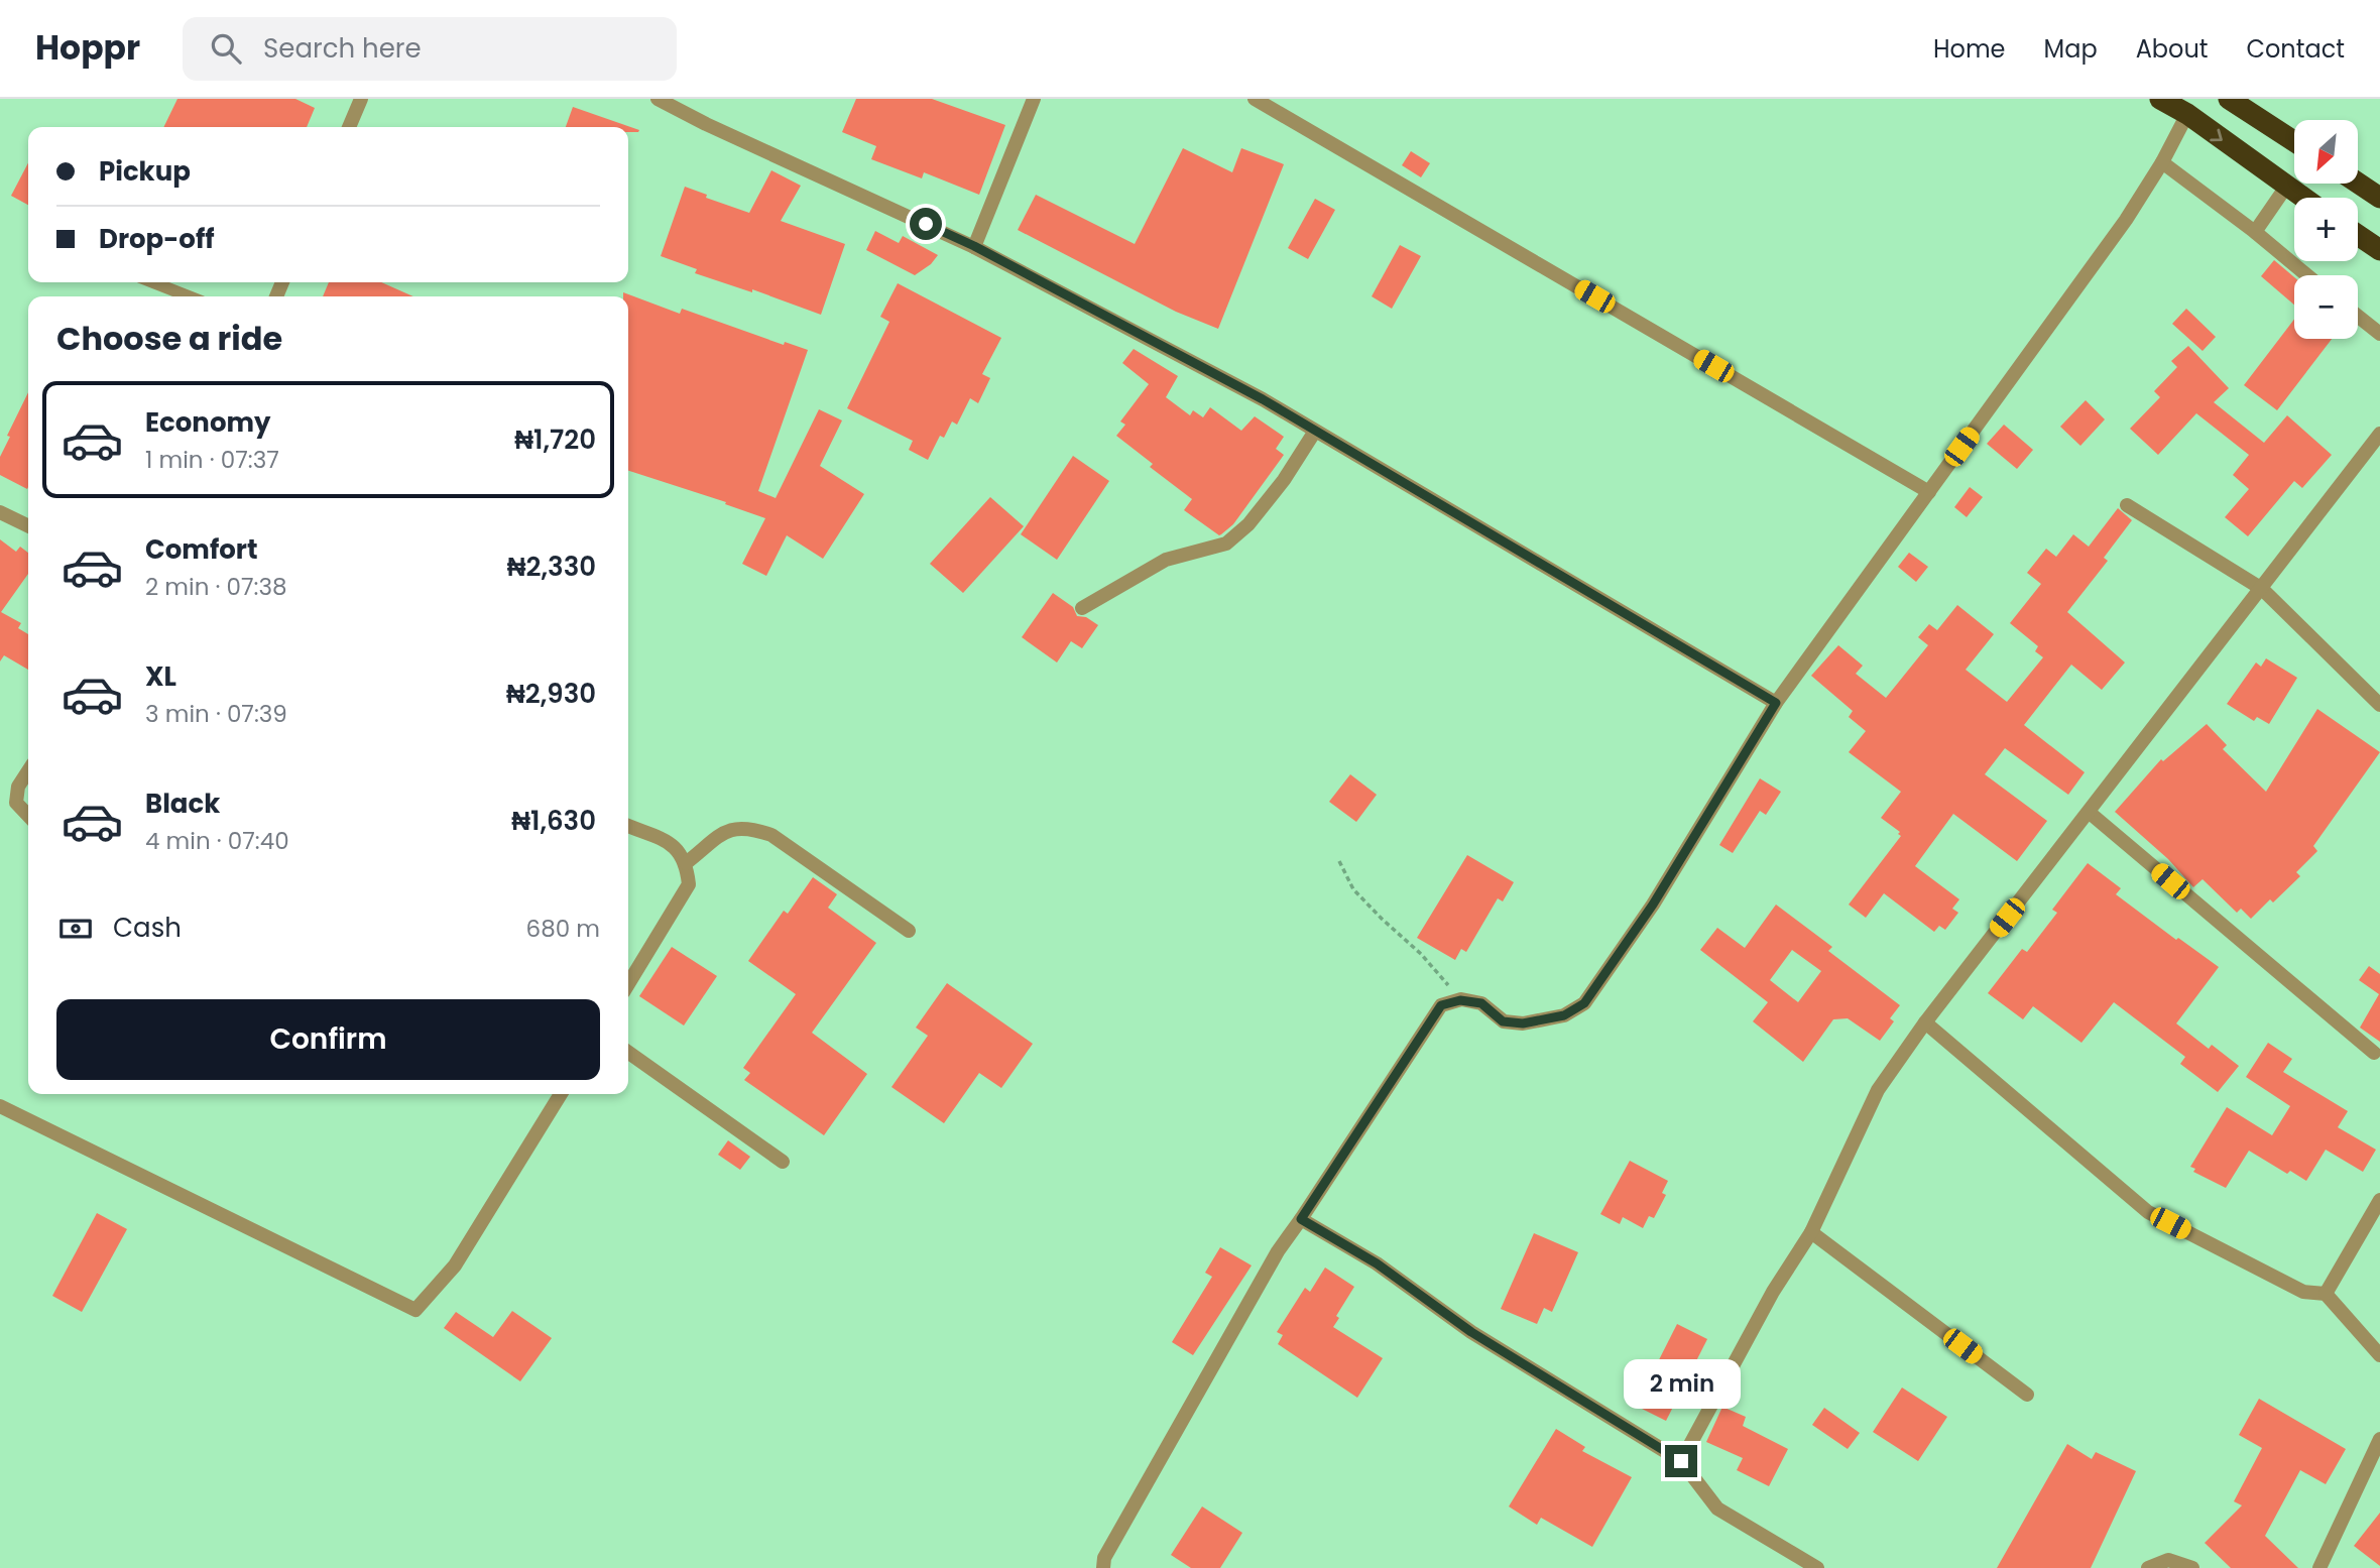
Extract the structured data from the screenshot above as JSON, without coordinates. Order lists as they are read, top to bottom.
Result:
{
  "north": "bottom left",
  "page": {
    "header": "Hoppr",
    "search": "Search here",
    "nav": [
      "Home",
      "Map",
      "About",
      "Contact"
    ],
    "map_buttons": ["+", "−"],
    "banner": ["Pickup", "Drop-off"],
    "heading": "Choose a ride",
    "list": [
      {
        "name": "Economy",
        "note": "1 min · 07:37",
        "value": "₦1,720"
      },
      {
        "name": "Comfort",
        "note": "2 min · 07:38",
        "value": "₦2,330"
      },
      {
        "name": "XL",
        "note": "3 min · 07:39",
        "value": "₦2,930"
      },
      {
        "name": "Black",
        "note": "4 min · 07:40",
        "value": "₦1,630"
      }
    ],
    "pay": ["Cash", "680 m"],
    "buttons": "Confirm",
    "bubble": "2 min"
  }
}
